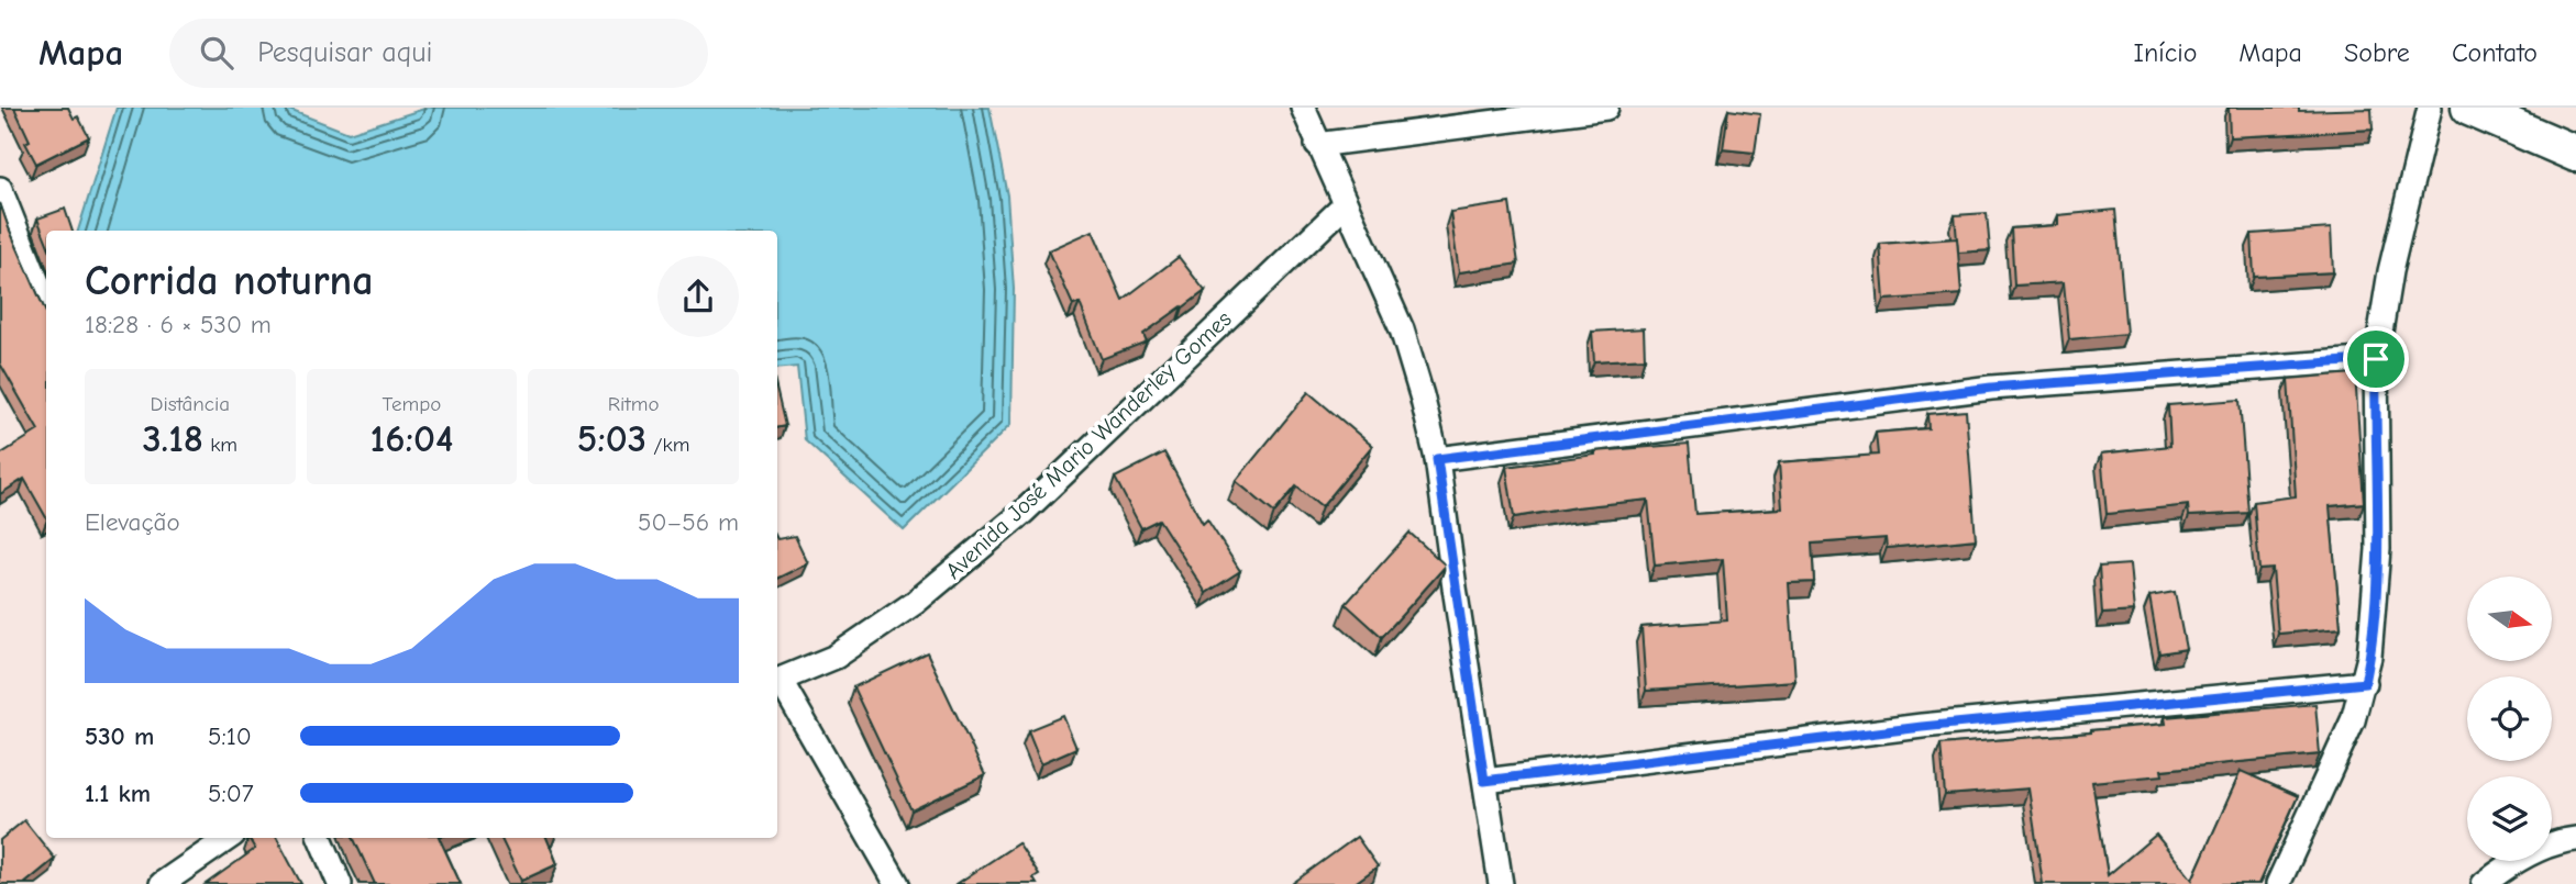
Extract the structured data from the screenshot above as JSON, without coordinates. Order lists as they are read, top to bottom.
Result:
{
  "streets": {
    "street": ["Avenida José Mario Wanderley Gomes"]
  },
  "north": "right",
  "page": {
    "header": "Mapa",
    "search": "Pesquisar aqui",
    "nav": [
      "Início",
      "Mapa",
      "Sobre",
      "Contato"
    ],
    "heading": ["Corrida noturna", "18:28 · 6 × 530 m"],
    "stats": [
      ["Distância", "3.18 km"],
      ["Tempo", "16:04"],
      ["Ritmo", "5:03 /km"]
    ],
    "chart": ["Elevação", "50–56 m"],
    "list": [
      {
        "name": "530 m",
        "note": "5:10"
      },
      {
        "name": "1.1 km",
        "note": "5:07"
      }
    ]
  }
}
